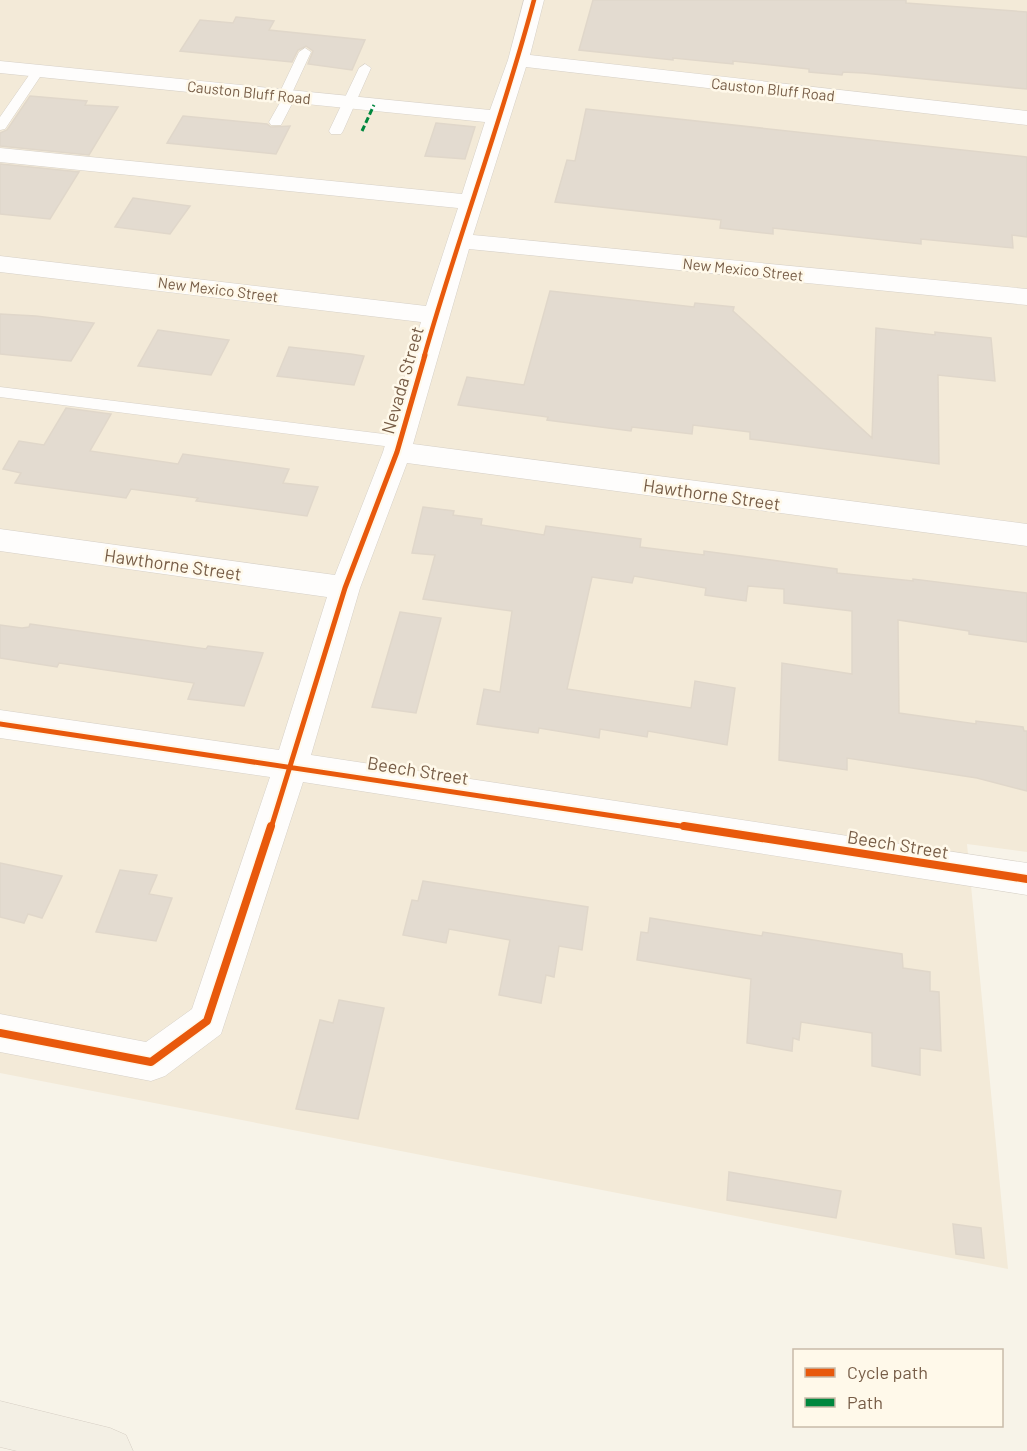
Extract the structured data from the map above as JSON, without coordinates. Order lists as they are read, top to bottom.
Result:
{
  "streets": {
    "street": [
      "Causton Bluff Road",
      "New Mexico Street",
      "Nevada Street",
      "Hawthorne Street",
      "Beech Street"
    ]
  },
  "crossings": [
    ["Causton Bluff Road", "Nevada Street"],
    ["New Mexico Street", "Nevada Street"],
    ["Nevada Street", "Hawthorne Street"],
    ["Nevada Street", "Beech Street"]
  ],
  "legend": ["Cycle path", "Path"]
}
